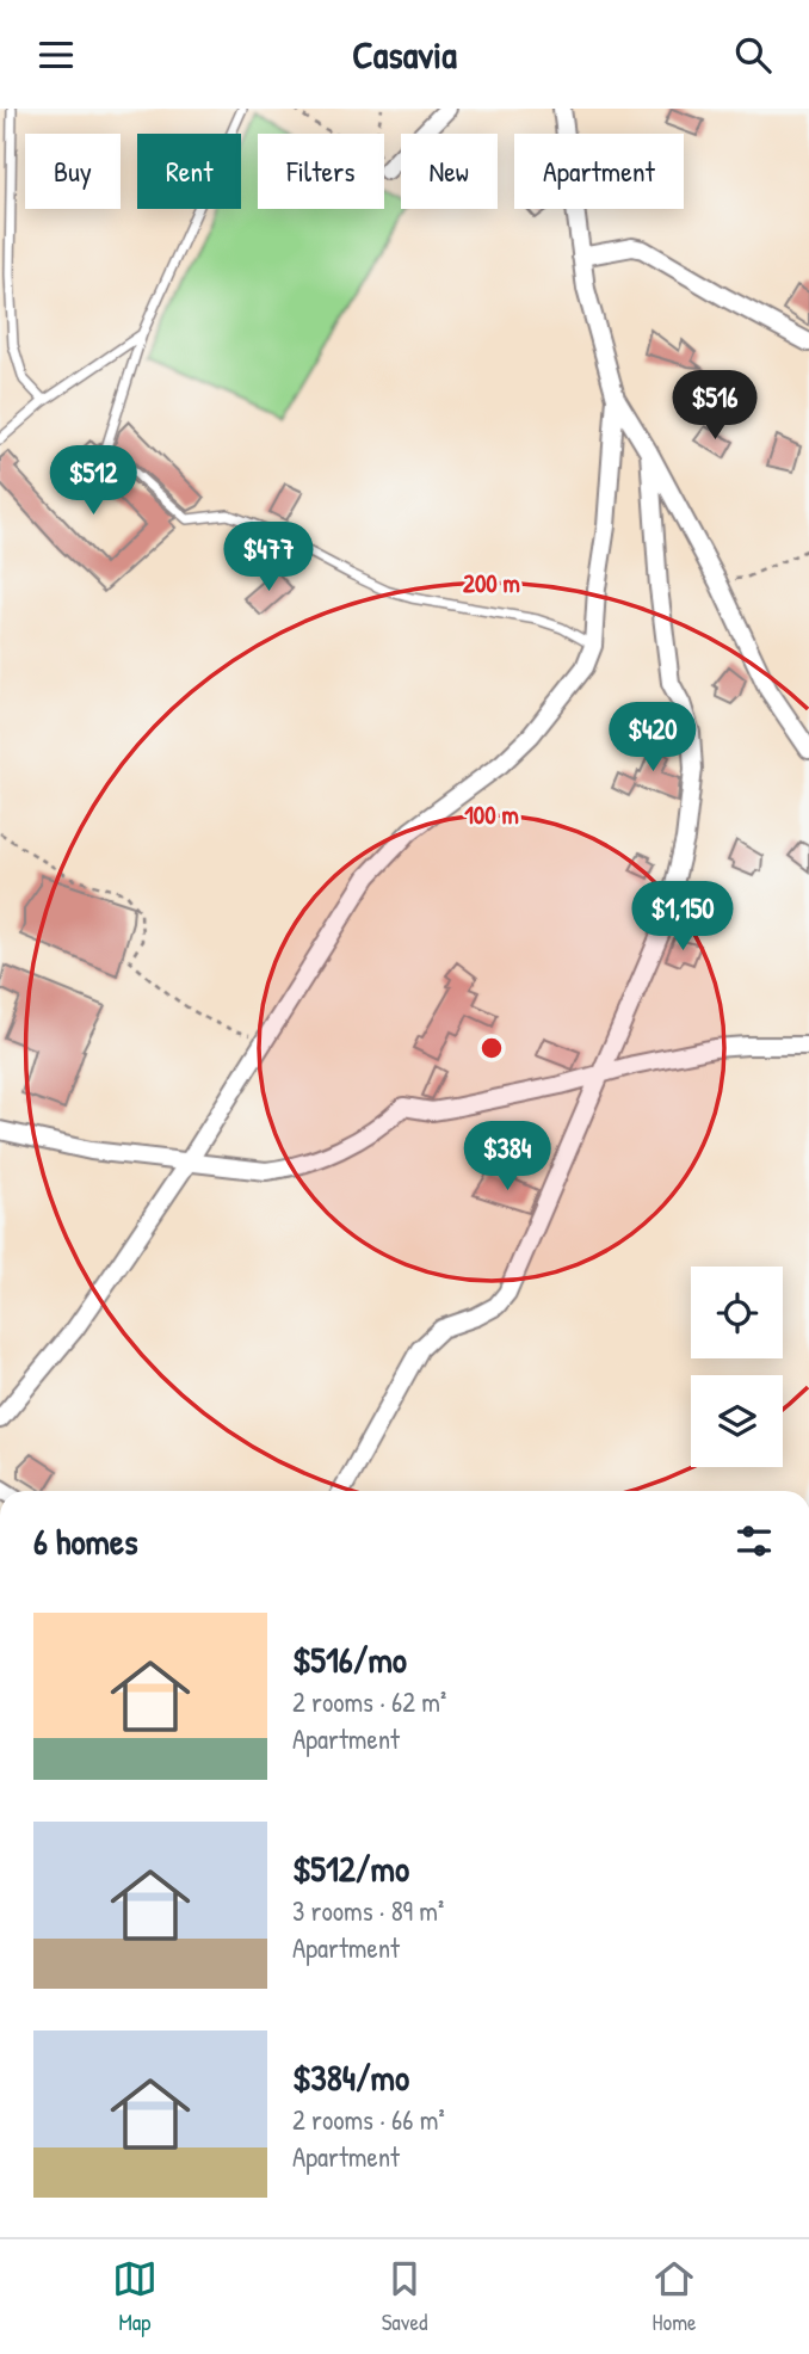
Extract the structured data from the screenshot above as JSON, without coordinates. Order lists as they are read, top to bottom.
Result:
{
  "page": {
    "header": "Casavia",
    "chip": [
      "Buy",
      "Rent",
      "Filters",
      "New",
      "Apartment"
    ],
    "price": [
      "$516",
      "$512",
      "$477",
      "$420",
      "$1,150",
      "$384"
    ],
    "heading": "6 homes",
    "list": [
      {
        "name": "$516/mo",
        "note": "2 rooms · 62 m² · Apartment"
      },
      {
        "name": "$512/mo",
        "note": "3 rooms · 89 m² · Apartment"
      },
      {
        "name": "$384/mo",
        "note": "2 rooms · 66 m² · Apartment"
      }
    ],
    "tabs": ["Map", "Saved", "Home"]
  },
  "rings": ["200 m", "100 m"]
}
